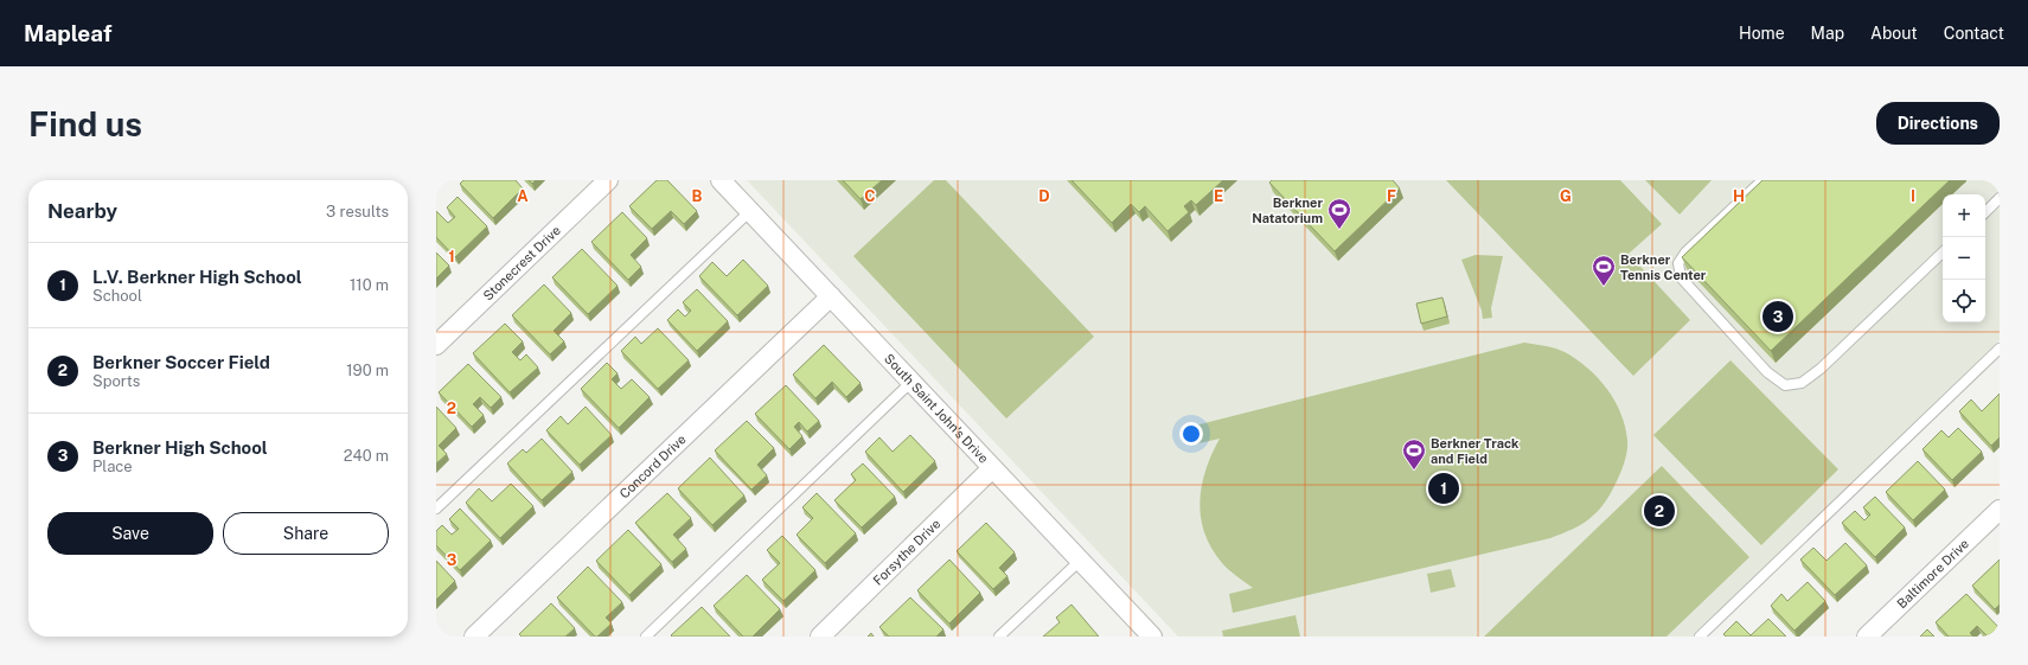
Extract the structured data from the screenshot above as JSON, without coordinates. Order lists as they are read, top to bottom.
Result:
{
  "streets": {
    "street": [
      "Stonecrest Drive",
      "South Saint John's Drive",
      "Concord Drive",
      "Forsythe Drive",
      "Baltimore Drive"
    ]
  },
  "crossings": [
    ["South Saint John's Drive", "Concord Drive"],
    ["South Saint John's Drive", "Forsythe Drive"]
  ],
  "places": {
    "sports": ["Berkner Natatorium", "Berkner Tennis Center", "Berkner Track and Field"]
  },
  "page": {
    "header": "Mapleaf",
    "nav": [
      "Home",
      "Map",
      "About",
      "Contact"
    ],
    "buttons": [
      "Directions",
      ["Save", "Share"]
    ],
    "title": "Find us",
    "heading": ["Nearby", "3 results"],
    "map_buttons": ["+", "−"],
    "list": [
      {
        "mark": "1",
        "name": "L.V. Berkner High School",
        "note": "School",
        "value": "110 m"
      },
      {
        "mark": "2",
        "name": "Berkner Soccer Field",
        "note": "Sports",
        "value": "190 m"
      },
      {
        "mark": "3",
        "name": "Berkner High School",
        "note": "Place",
        "value": "240 m"
      }
    ],
    "pins": ["3", "1", "2"]
  },
  "grid": {
    "columns": [
      "A",
      "B",
      "C",
      "D",
      "E",
      "F",
      "G",
      "H",
      "I"
    ],
    "rows": ["1", "2", "3"]
  }
}
